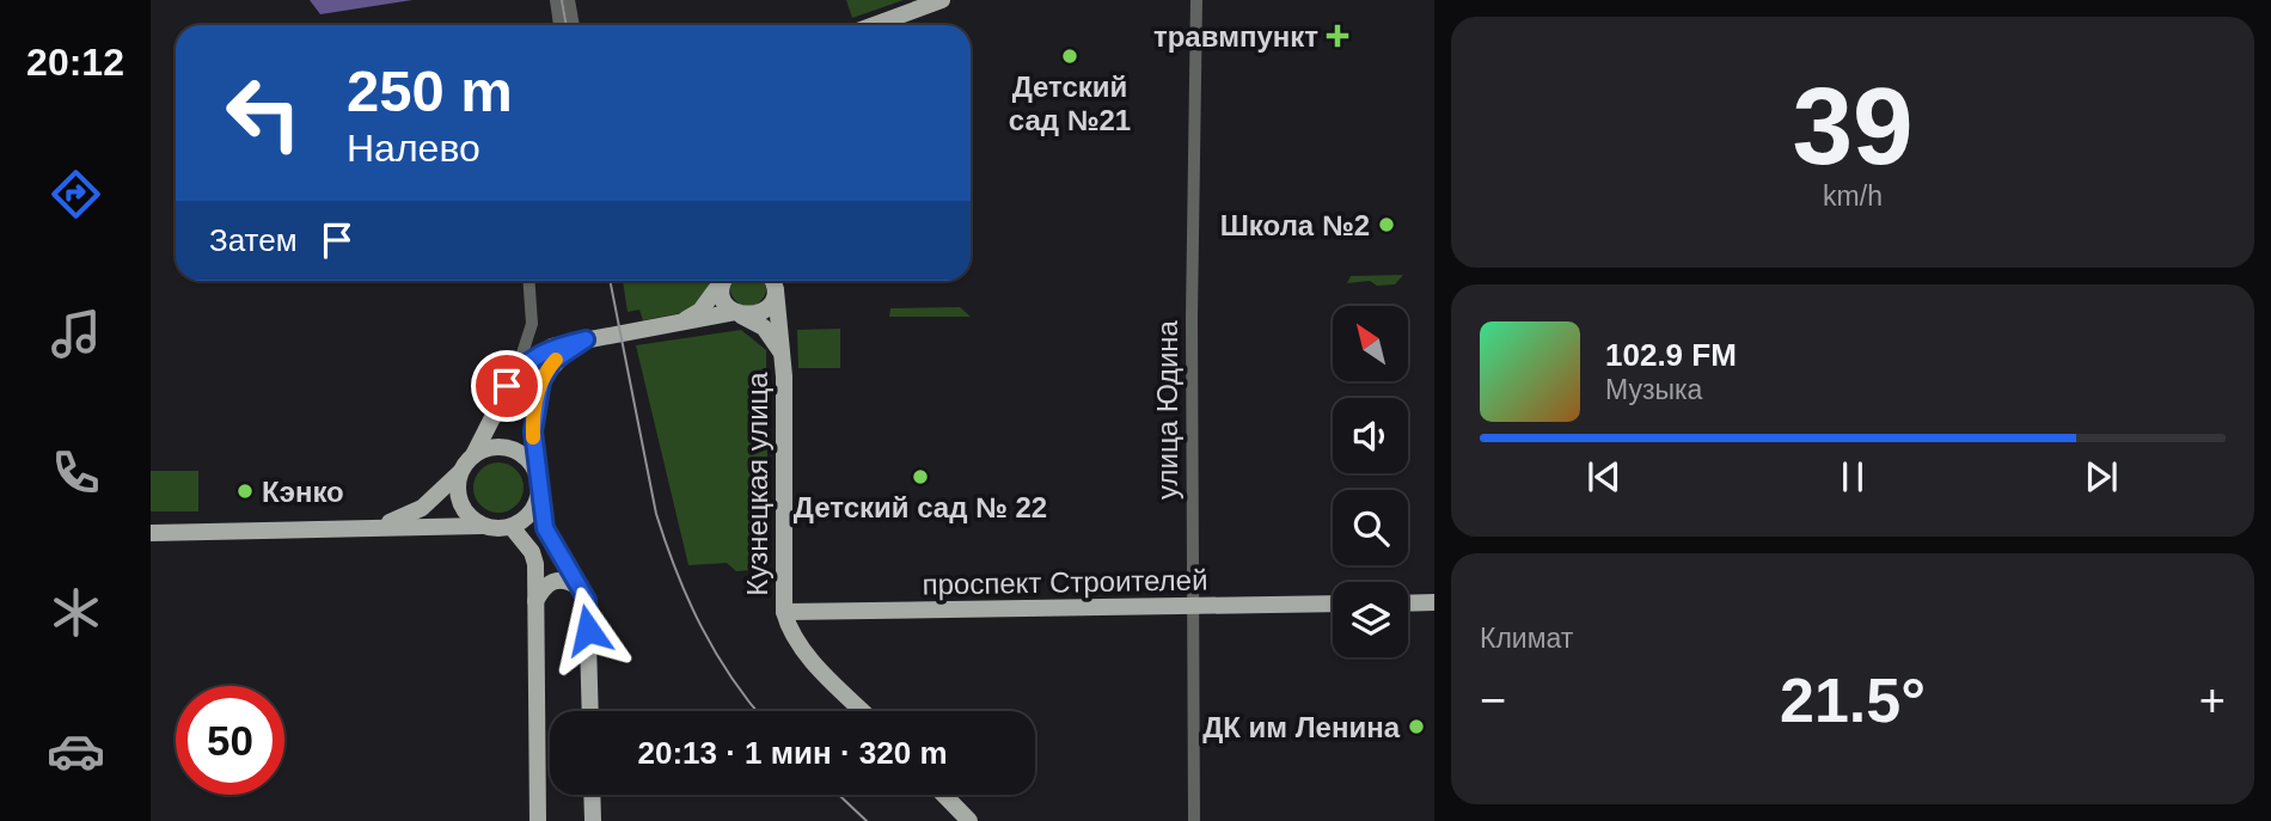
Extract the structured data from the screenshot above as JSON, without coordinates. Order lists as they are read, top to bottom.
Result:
{
  "streets": {
    "main road": ["Кузнецкая улица", "проспект Строителей"],
    "street": ["улица Юдина"]
  },
  "crossings": [
    ["улица Юдина", "проспект Строителей"],
    ["Кузнецкая улица", "проспект Строителей"]
  ],
  "places": {
    "health": ["травмпункт"],
    "other": [
      "Детский сад №21",
      "Школа №2",
      "Детский сад № 22",
      "Кэнко",
      "ДК им Ленина"
    ]
  },
  "north": "top left",
  "page": {
    "tabs": "20:12",
    "tile": [
      ["39", "km/h"],
      "Климат"
    ],
    "turn": ["250 m", "Налево"],
    "then": "Затем",
    "song": ["102.9 FM", "Музыка"],
    "heat": ["−", "21.5°", "+"],
    "limit": "50",
    "trip": "20:13 · 1 мин · 320 m"
  }
}
